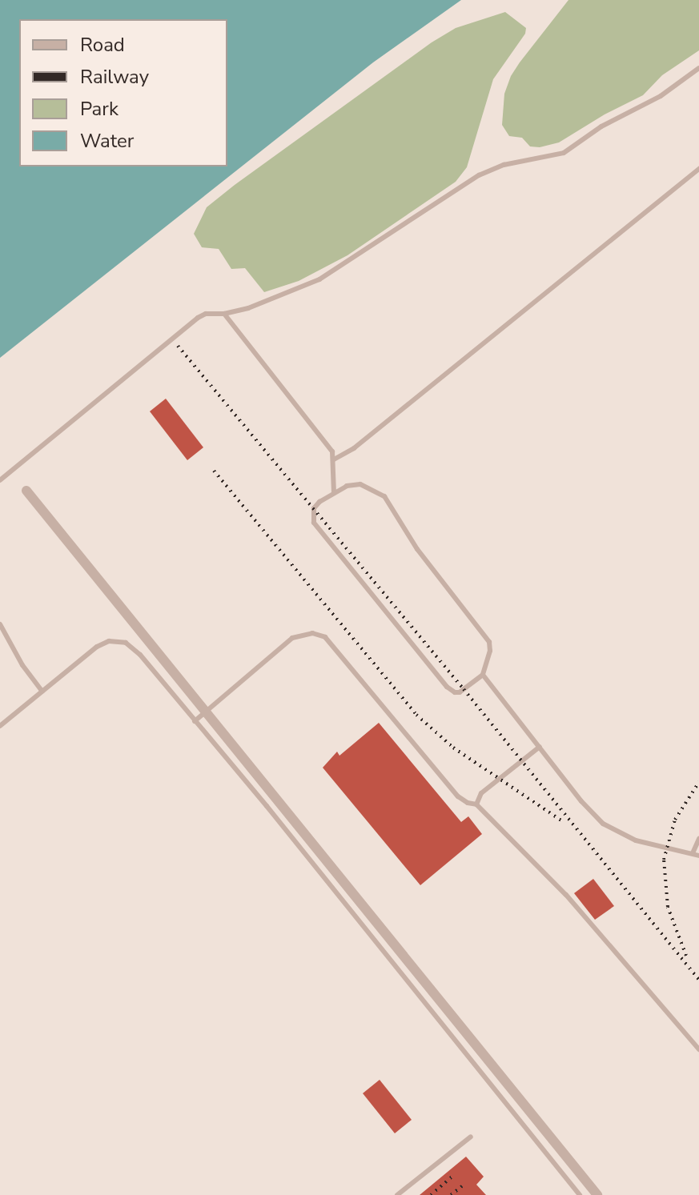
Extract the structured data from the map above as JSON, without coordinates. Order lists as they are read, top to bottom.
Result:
{
  "legend": [
    "Road",
    "Railway",
    "Park",
    "Water"
  ]
}
